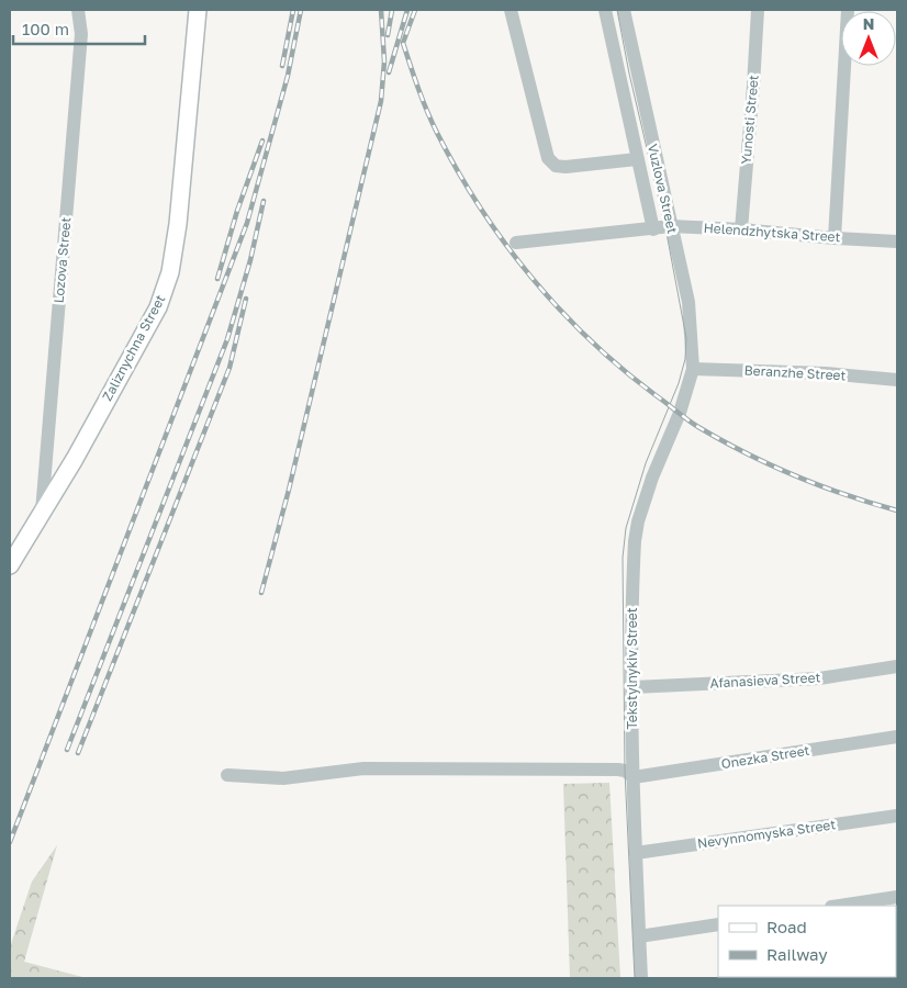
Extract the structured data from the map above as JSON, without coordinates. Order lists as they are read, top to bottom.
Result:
{
  "streets": {
    "main road": ["Zaliznychna Street"],
    "street": [
      "Yunosti Street",
      "Vuzlova Street",
      "Helendzhytska Street",
      "Lozova Street",
      "Beranzhe Street",
      "Tekstylnykiv Street",
      "Afanasieva Street",
      "Onezka Street",
      "Nevynnomyska Street"
    ]
  },
  "crossings": [
    ["Yunosti Street", "Helendzhytska Street"],
    ["Vuzlova Street", "Helendzhytska Street"],
    ["Vuzlova Street", "Beranzhe Street"],
    ["Vuzlova Street", "Tekstylnykiv Street"],
    ["Lozova Street", "Zaliznychna Street"],
    ["Beranzhe Street", "Tekstylnykiv Street"],
    ["Tekstylnykiv Street", "Afanasieva Street"],
    ["Tekstylnykiv Street", "Onezka Street"],
    ["Tekstylnykiv Street", "Nevynnomyska Street"]
  ],
  "legend": ["Road", "Railway"],
  "scale_bar": "100 m",
  "north": "top"
}
